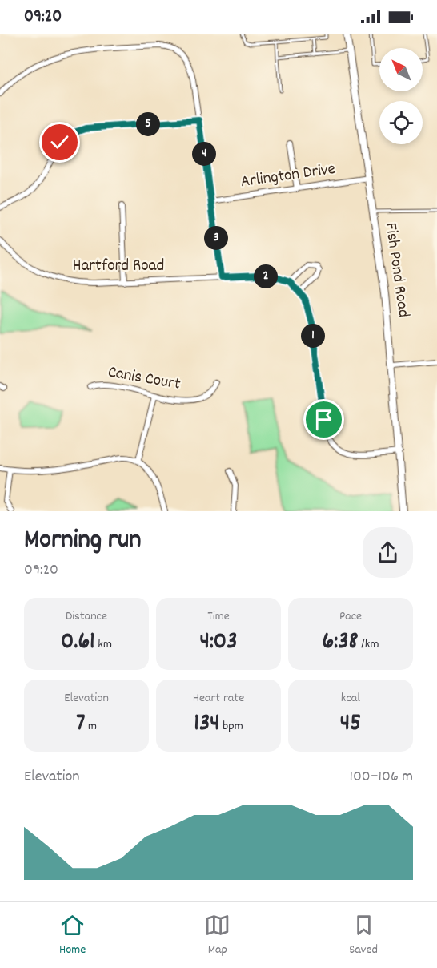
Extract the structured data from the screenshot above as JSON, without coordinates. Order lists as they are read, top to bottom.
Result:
{
  "streets": {
    "street": [
      "Arlington Drive",
      "Hartford Road",
      "Fish Pond Road",
      "Canis Court"
    ]
  },
  "crossings": [
    ["Arlington Drive", "Fish Pond Road"]
  ],
  "north": "top left",
  "page": {
    "status": "09:20",
    "pins": [
      "5",
      "4",
      "3",
      "2",
      "1"
    ],
    "heading": ["Morning run", "09:20"],
    "stats": [
      ["Distance", "0.61 km"],
      ["Time", "4:03"],
      ["Pace", "6:38 /km"],
      ["Elevation", "7 m"],
      ["Heart rate", "134 bpm"],
      ["kcal", "45"]
    ],
    "chart": ["Elevation", "100–106 m"],
    "tabs": ["Home", "Map", "Saved"]
  }
}
